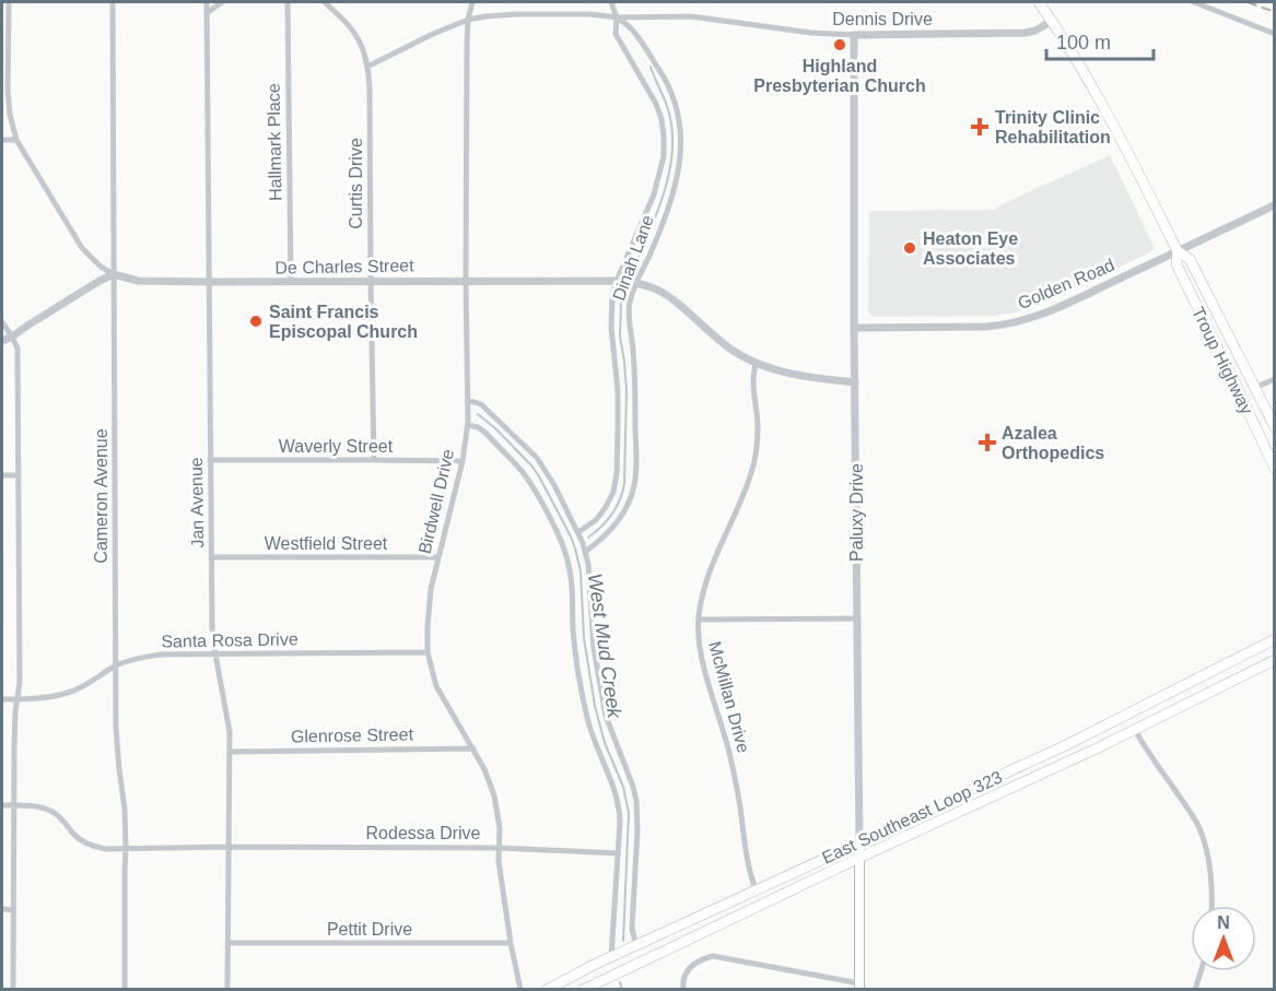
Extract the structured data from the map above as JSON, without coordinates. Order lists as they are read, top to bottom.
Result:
{
  "streets": {
    "main road": ["Troup Highway", "Paluxy Drive", "East Southeast Loop 323"],
    "street": [
      "Dennis Drive",
      "Hallmark Place",
      "Curtis Drive",
      "Dinah Lane",
      "De Charles Street",
      "Golden Road",
      "Waverly Street",
      "Cameron Avenue",
      "Birdwell Drive",
      "Jan Avenue",
      "Westfield Street",
      "Santa Rosa Drive",
      "McMillan Drive",
      "Glenrose Street",
      "Rodessa Drive",
      "Pettit Drive"
    ]
  },
  "crossings": [
    ["Dennis Drive", "Curtis Drive"],
    ["Dennis Drive", "Dinah Lane"],
    ["Dennis Drive", "Troup Highway"],
    ["Dennis Drive", "Birdwell Drive"],
    ["Dennis Drive", "Paluxy Drive"],
    ["Hallmark Place", "De Charles Street"],
    ["Curtis Drive", "De Charles Street"],
    ["Curtis Drive", "Waverly Street"],
    ["Dinah Lane", "De Charles Street"],
    ["De Charles Street", "Cameron Avenue"],
    ["De Charles Street", "Birdwell Drive"],
    ["De Charles Street", "Jan Avenue"],
    ["De Charles Street", "Paluxy Drive"],
    ["De Charles Street", "McMillan Drive"],
    ["Golden Road", "Troup Highway"],
    ["Golden Road", "Paluxy Drive"],
    ["Waverly Street", "Birdwell Drive"],
    ["Waverly Street", "Jan Avenue"],
    ["Cameron Avenue", "Santa Rosa Drive"],
    ["Cameron Avenue", "Rodessa Drive"],
    ["Birdwell Drive", "Westfield Street"],
    ["Birdwell Drive", "Santa Rosa Drive"],
    ["Birdwell Drive", "Glenrose Street"],
    ["Birdwell Drive", "Rodessa Drive"],
    ["Birdwell Drive", "Pettit Drive"],
    ["Jan Avenue", "Westfield Street"],
    ["Jan Avenue", "Santa Rosa Drive"],
    ["Jan Avenue", "Glenrose Street"],
    ["Jan Avenue", "Rodessa Drive"],
    ["Jan Avenue", "Pettit Drive"],
    ["Paluxy Drive", "East Southeast Loop 323"],
    ["McMillan Drive", "East Southeast Loop 323"]
  ],
  "water": ["West Mud Creek"],
  "places": {
    "other": ["Highland Presbyterian Church", "Heaton Eye Associates", "Saint Francis Episcopal Church"],
    "health": ["Trinity Clinic Rehabilitation", "Azalea Orthopedics"]
  },
  "scale_bar": "100 m",
  "north": "top"
}
